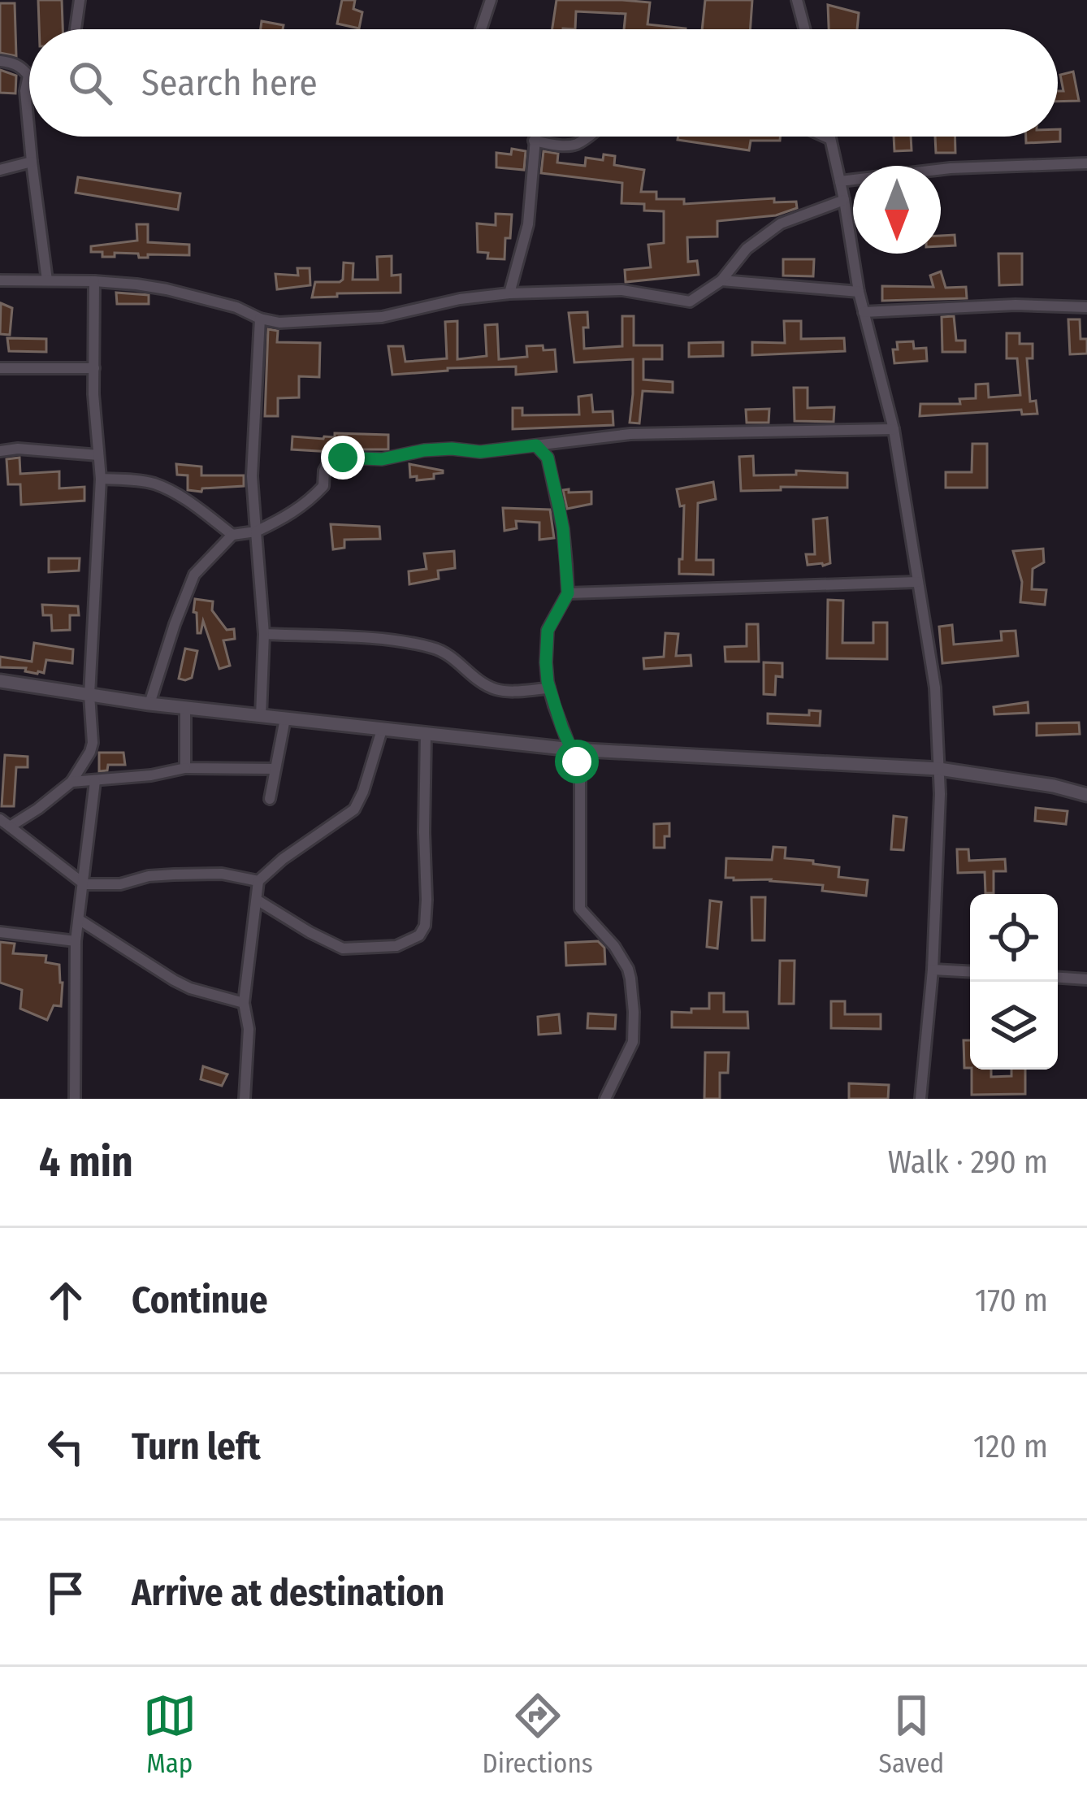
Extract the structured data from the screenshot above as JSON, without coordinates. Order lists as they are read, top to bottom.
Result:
{
  "north": "bottom",
  "page": {
    "search": "Search here",
    "heading": ["4 min", "Walk · 290 m"],
    "list": [
      ["Continue", "170 m"],
      ["Turn left", "120 m"],
      "Arrive at destination"
    ],
    "nav": ["Map", "Directions", "Saved"]
  }
}
